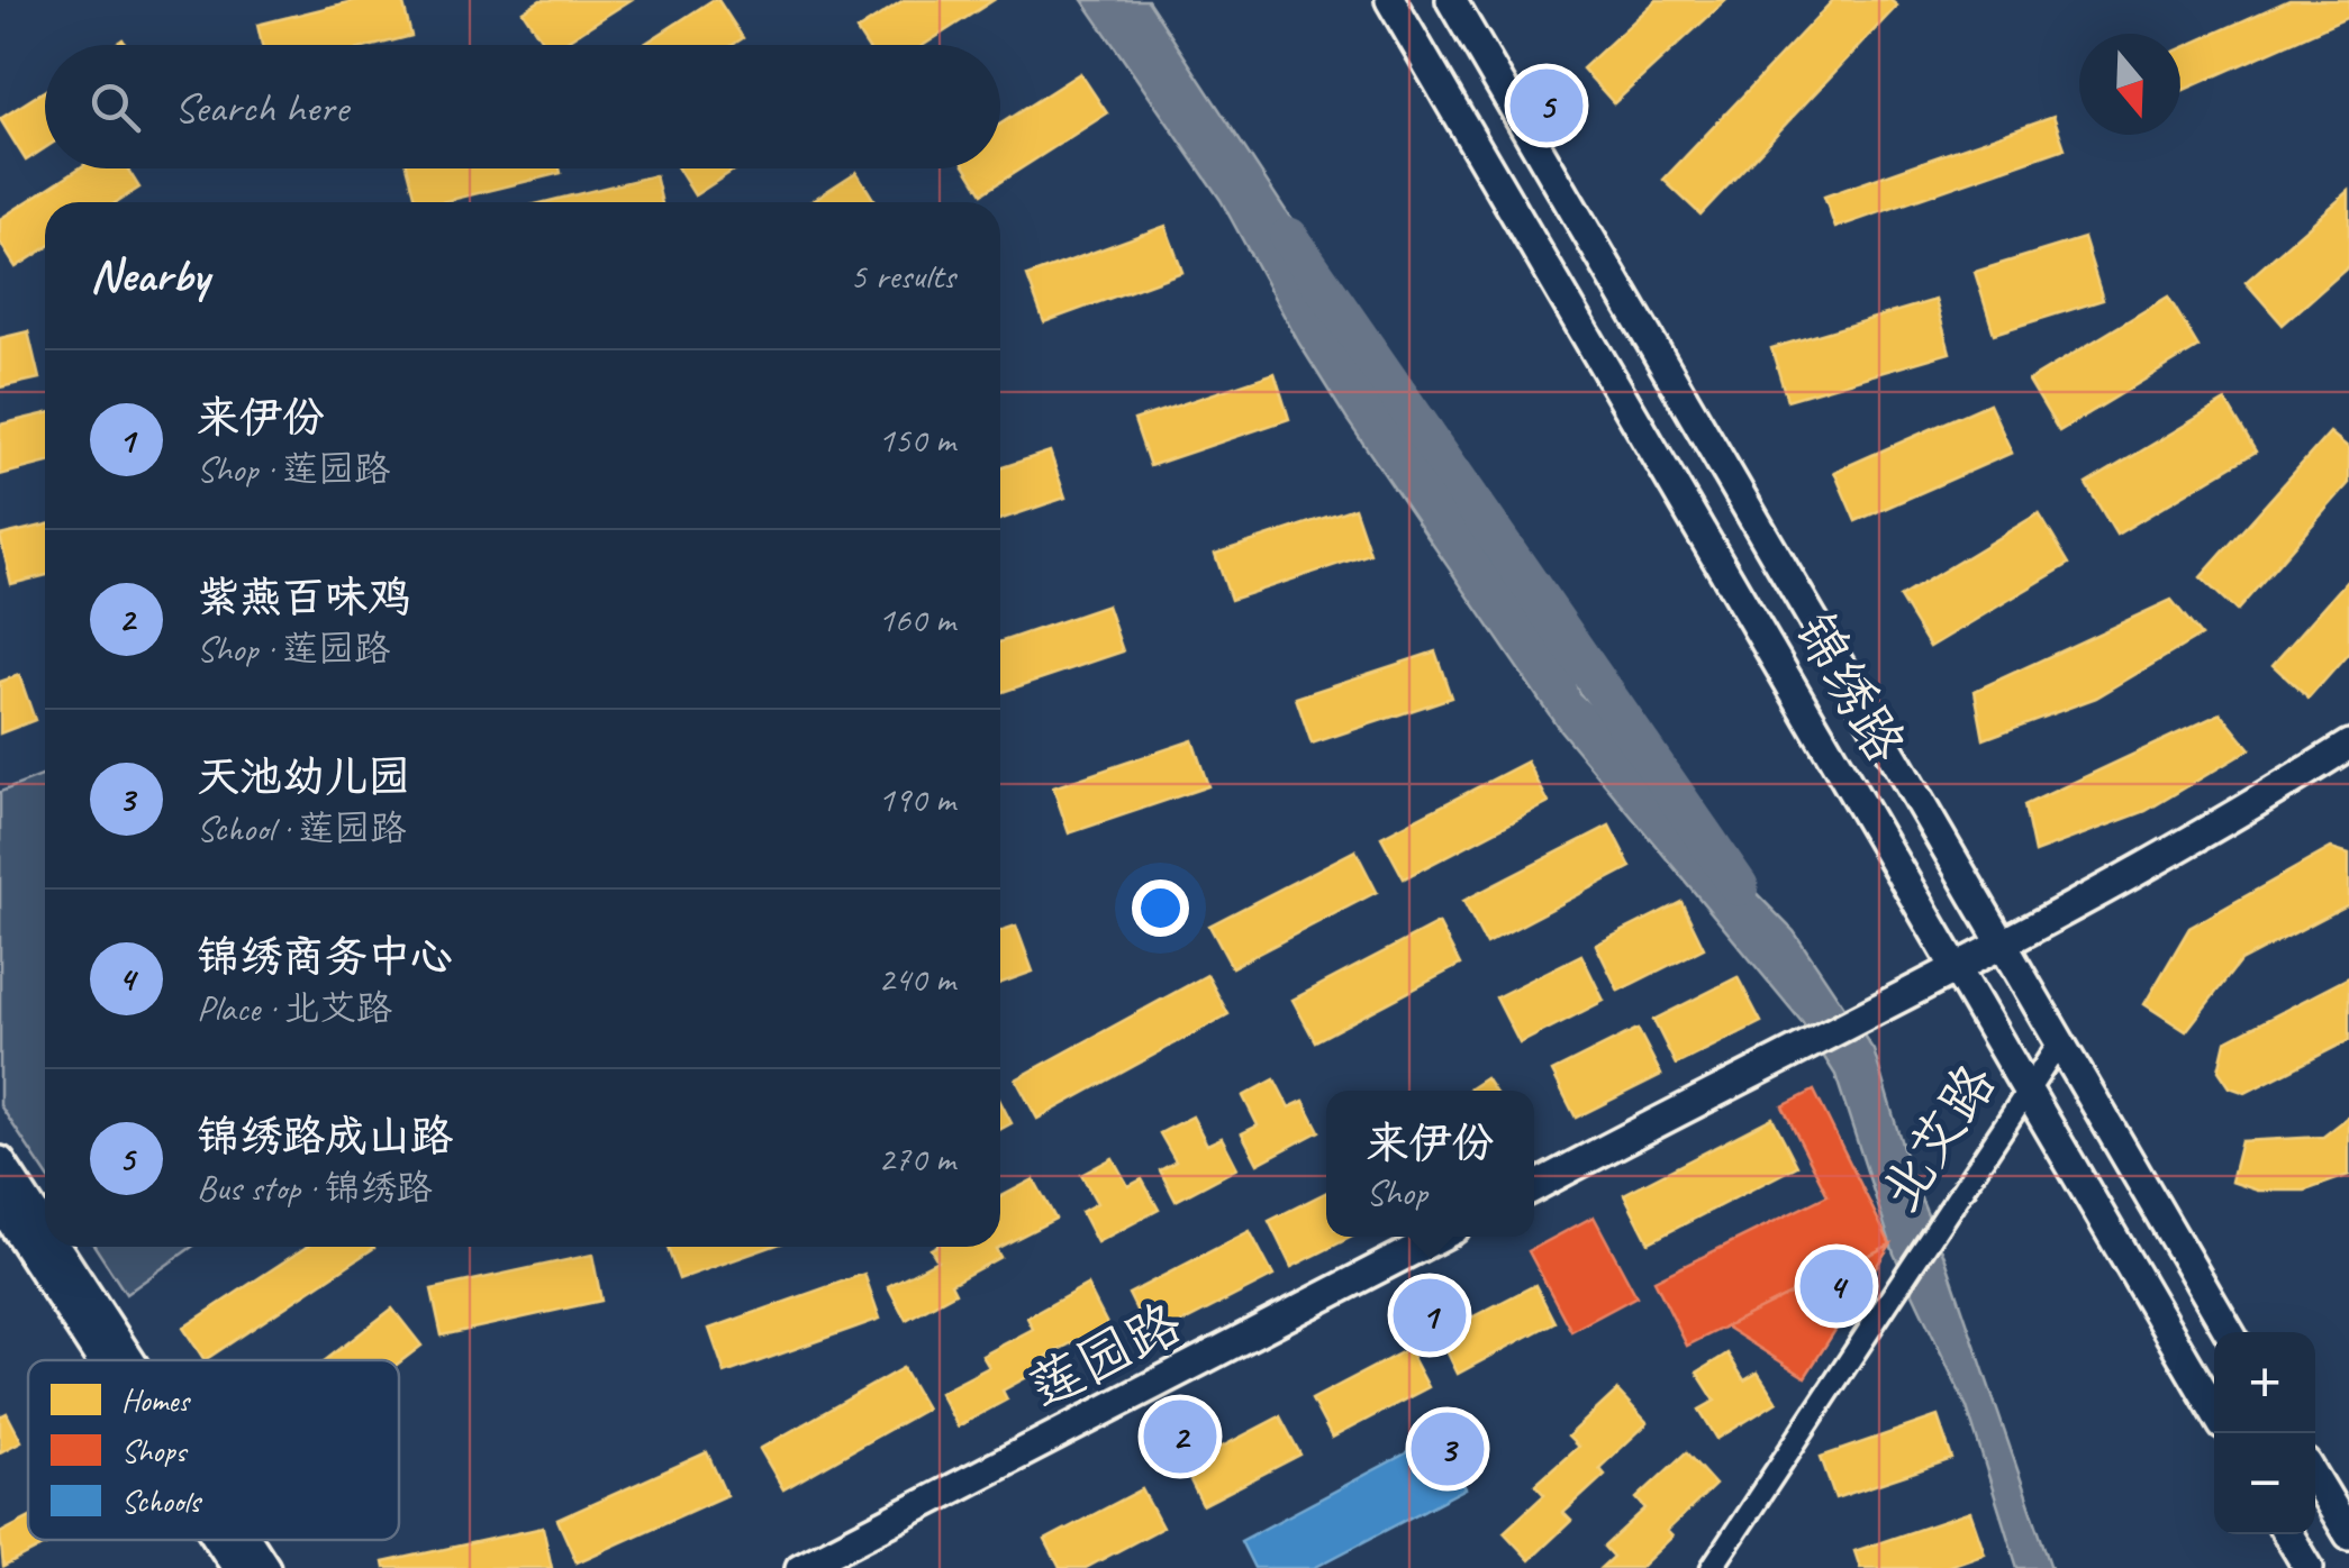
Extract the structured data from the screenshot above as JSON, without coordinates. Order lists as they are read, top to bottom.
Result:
{
  "streets": {
    "main road": ["锦绣路", "莲园路"],
    "street": ["北艾路"]
  },
  "crossings": [
    ["锦绣路", "北艾路"]
  ],
  "legend": ["Homes", "Shops", "Schools"],
  "north": "bottom",
  "page": {
    "search": "Search here",
    "pins": [
      "5",
      "4",
      "1",
      "2",
      "3"
    ],
    "heading": ["Nearby", "5 results"],
    "list": [
      {
        "mark": "1",
        "name": "来伊份",
        "note": "Shop · 莲园路",
        "value": "150 m"
      },
      {
        "mark": "2",
        "name": "紫燕百味鸡",
        "note": "Shop · 莲园路",
        "value": "160 m"
      },
      {
        "mark": "3",
        "name": "天池幼儿园",
        "note": "School · 莲园路",
        "value": "190 m"
      },
      {
        "mark": "4",
        "name": "锦绣商务中心",
        "note": "Place · 北艾路",
        "value": "240 m"
      },
      {
        "mark": "5",
        "name": "锦绣路成山路",
        "note": "Bus stop · 锦绣路",
        "value": "270 m"
      }
    ],
    "popup": ["来伊份", "Shop"],
    "map_buttons": ["+", "−"]
  }
}
